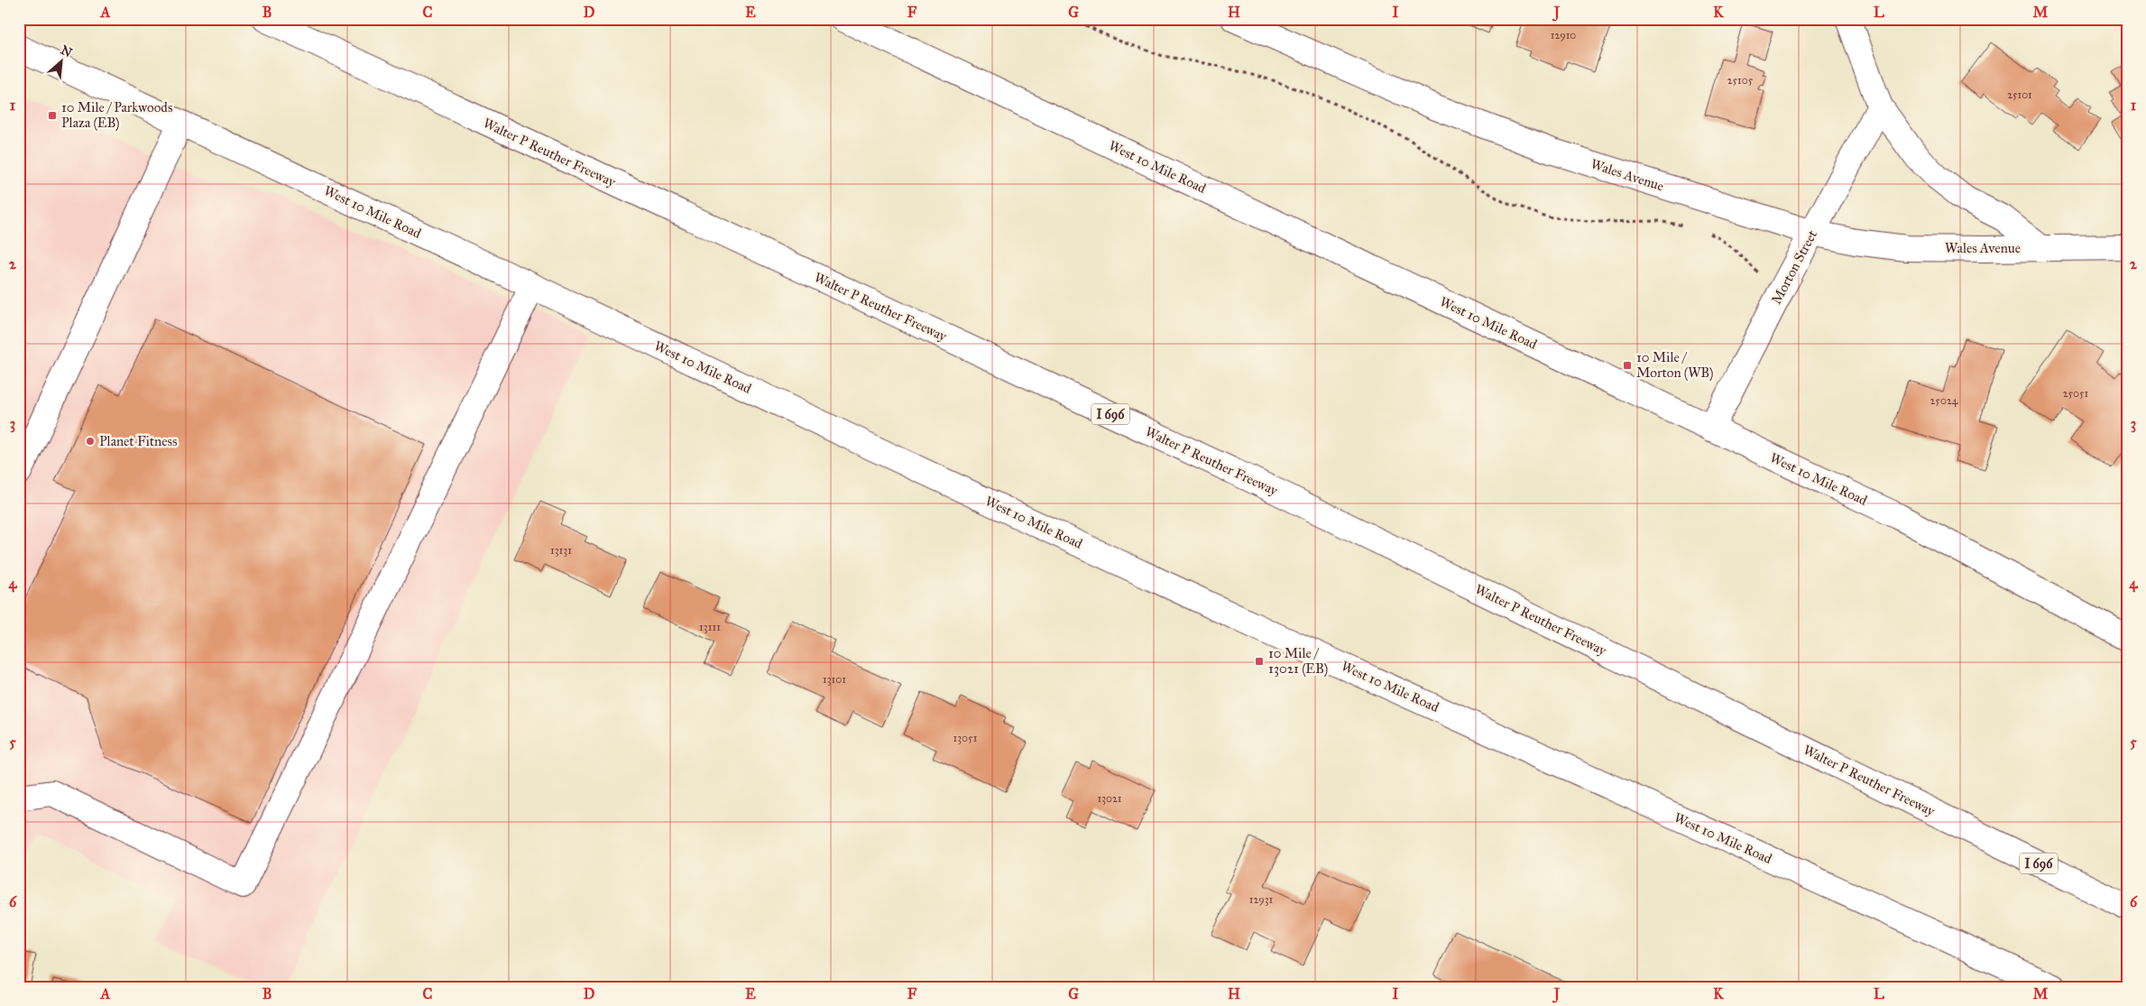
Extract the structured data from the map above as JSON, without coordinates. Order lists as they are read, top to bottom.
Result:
{
  "streets": {
    "main road": [
      "Walter P Reuther Freeway",
      "West 10 Mile Road",
      "Wales Avenue",
      "Morton Street",
      "I 696"
    ]
  },
  "crossings": [
    ["West 10 Mile Road", "Morton Street"],
    ["Wales Avenue", "Morton Street"]
  ],
  "places": {
    "transit": ["10 Mile / Parkwoods Plaza (EB)", "10 Mile / Morton (WB)", "10 Mile / 13021 (EB)"],
    "other": ["Planet Fitness"]
  },
  "house_numbers": [
    "12910",
    "25105",
    "25101",
    "25051",
    "25024",
    "13131",
    "13111",
    "13101",
    "13051",
    "13021",
    "12931"
  ],
  "north": "top right",
  "grid": {
    "columns": [
      "A",
      "B",
      "C",
      "D",
      "E",
      "F",
      "G",
      "H",
      "I",
      "J",
      "K",
      "L",
      "M"
    ],
    "rows": [
      "1",
      "2",
      "3",
      "4",
      "5",
      "6"
    ]
  }
}
